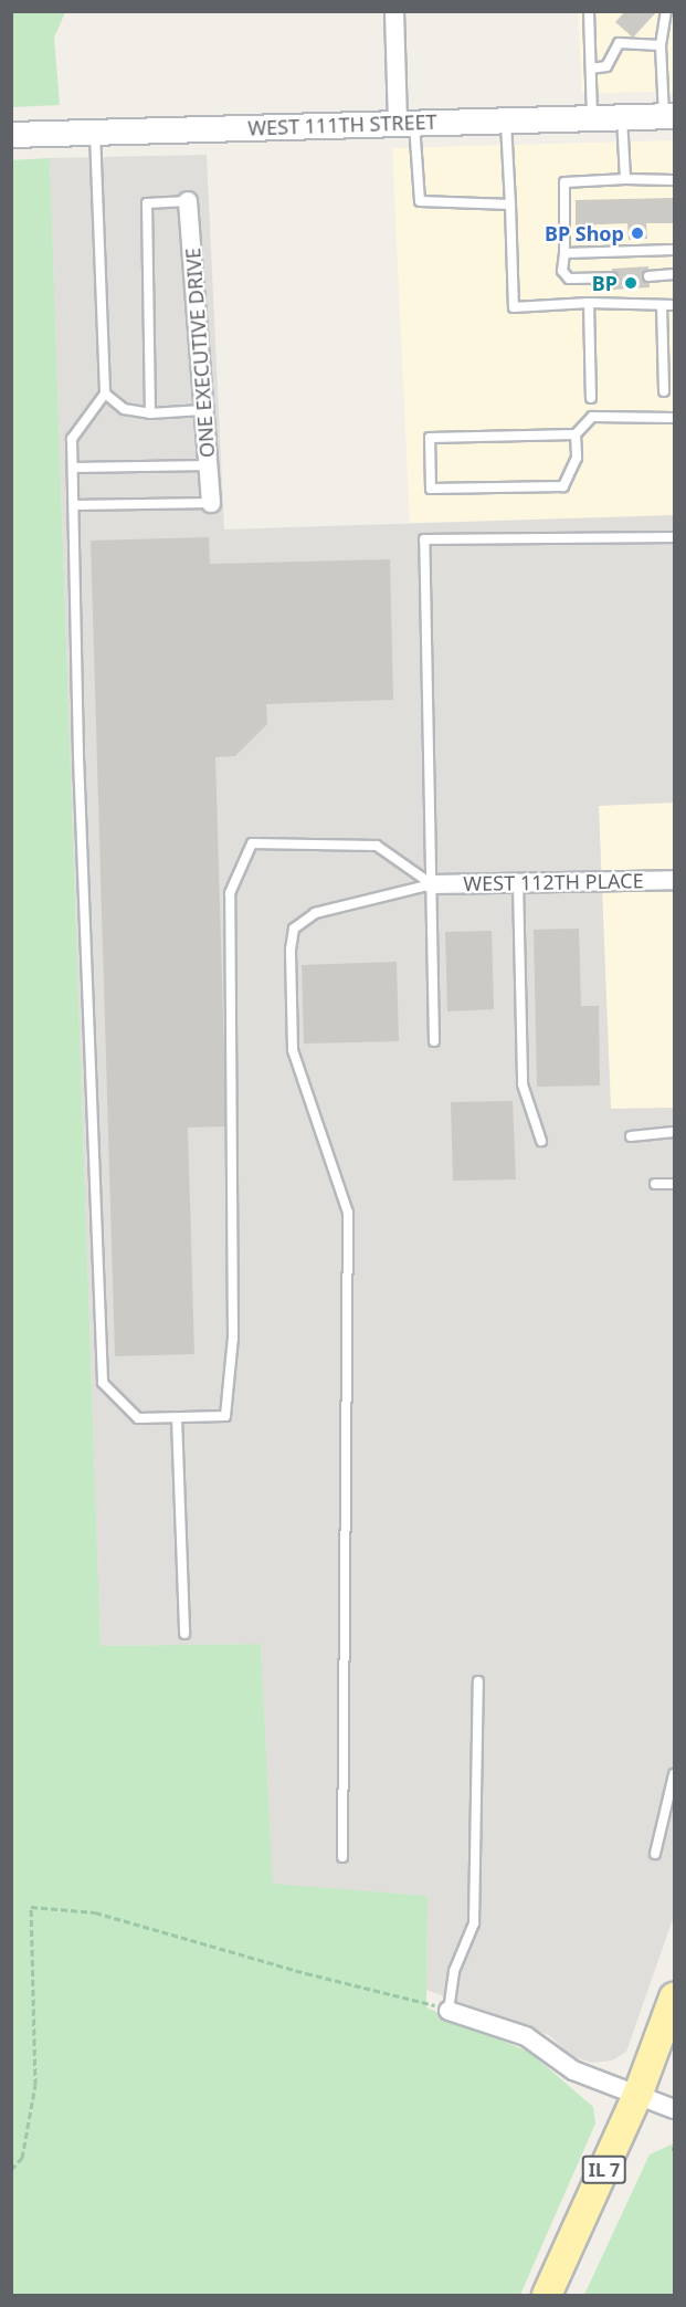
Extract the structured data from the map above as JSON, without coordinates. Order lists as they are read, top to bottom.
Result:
{
  "streets": {
    "main road": ["WEST 111TH STREET", "IL 7"],
    "street": ["ONE EXECUTIVE DRIVE", "WEST 112TH PLACE"]
  },
  "places": ["BP Shop", "BP"]
}
